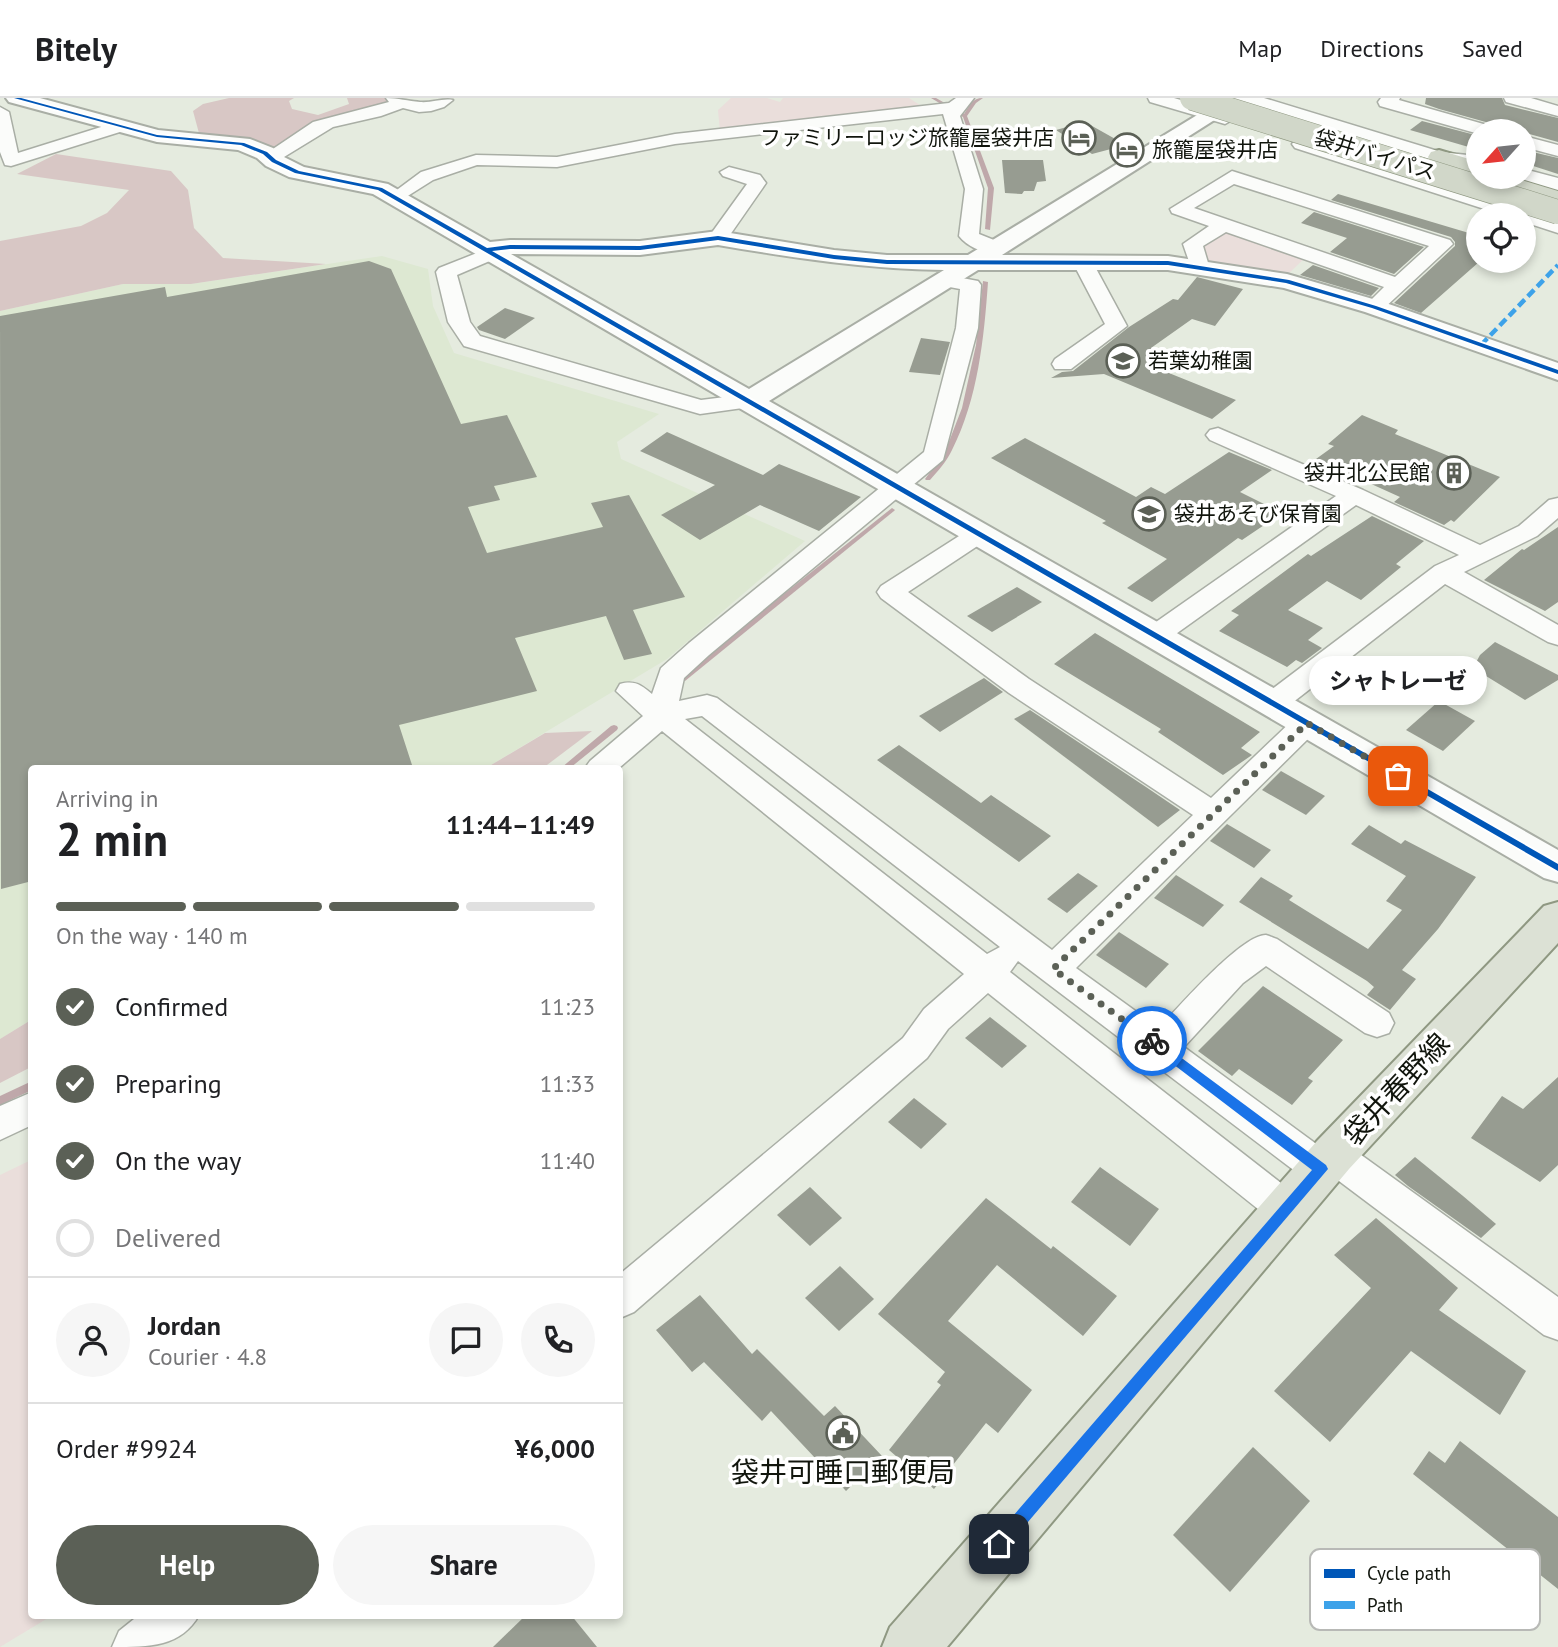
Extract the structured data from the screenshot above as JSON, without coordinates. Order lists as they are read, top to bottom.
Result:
{
  "streets": {
    "highway": ["袋井バイパス"],
    "main road": ["袋井春野線"]
  },
  "places": {
    "hotel": ["ファミリーロッジ旅籠屋袋井店", "旅籠屋袋井店"],
    "school or university": ["若葉幼稚園", "袋井あそび保育園"],
    "building": ["袋井北公民館"],
    "other": ["シャトレーゼ"],
    "public building": ["袋井可睡口郵便局"]
  },
  "legend": ["Cycle path", "Path"],
  "north": "bottom left",
  "page": {
    "header": "Bitely",
    "nav": ["Map", "Directions", "Saved"],
    "bubble": "シャトレーゼ",
    "heading": ["2 min", "Arriving in", "11:44–11:49"],
    "panel": [
      "Jordan",
      "Courier · 4.8",
      "Order #9924",
      "¥6,000"
    ],
    "bar": "On the way · 140 m",
    "list": [
      ["Confirmed", "11:23"],
      ["Preparing", "11:33"],
      ["On the way", "11:40"],
      "Delivered"
    ],
    "buttons": ["Help", "Share"]
  }
}
